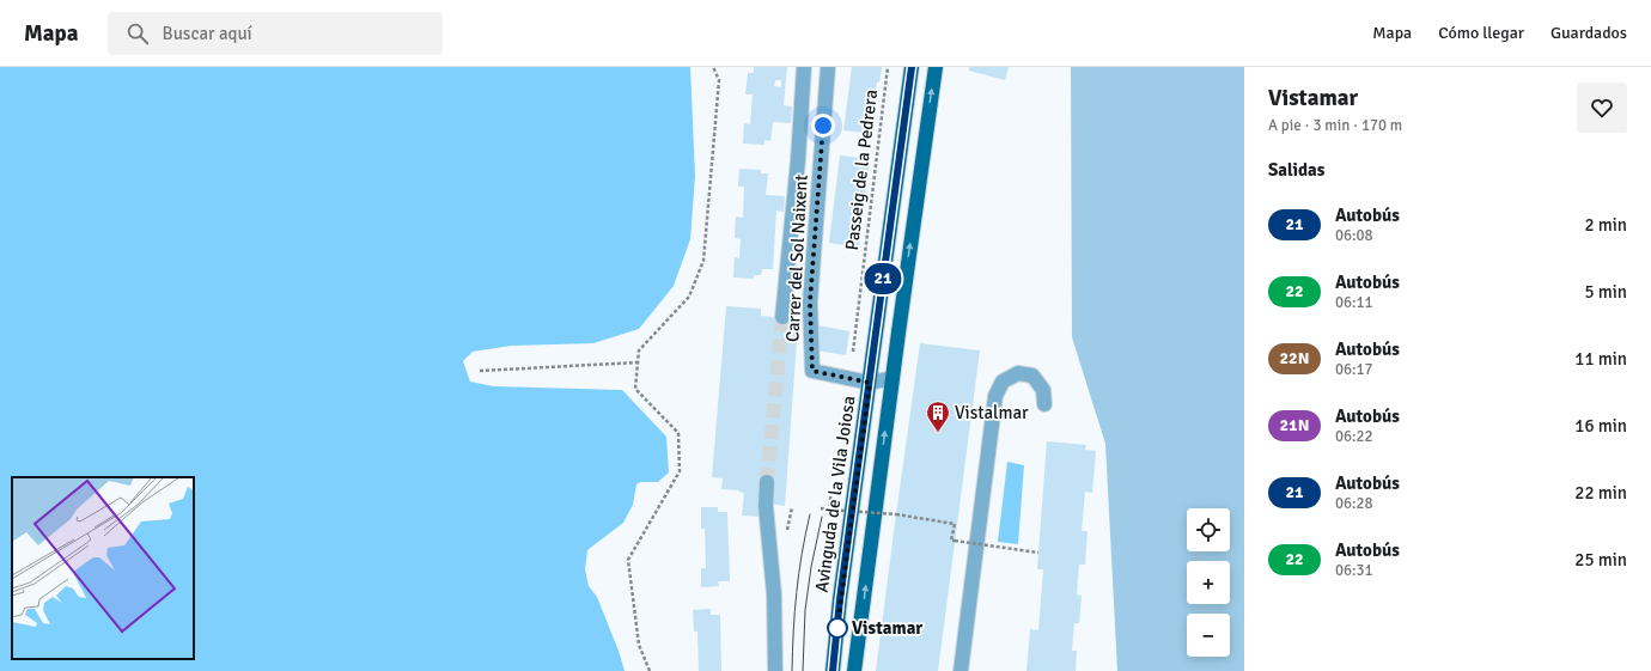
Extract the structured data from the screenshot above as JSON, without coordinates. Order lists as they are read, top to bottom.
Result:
{
  "streets": {
    "main road": ["Avinguda de la Vila Joiosa"],
    "street": ["Carrer del Sol Naixent"],
    "path": ["Passeig de la Pedrera"]
  },
  "crossings": [
    ["Passeig de la Pedrera", "Carrer del Sol Naixent"],
    ["Carrer del Sol Naixent", "Avinguda de la Vila Joiosa"]
  ],
  "places": {
    "building": ["Vistalmar"],
    "other": ["Vistamar"]
  },
  "lines": ["bus line 21"],
  "page": {
    "header": "Mapa",
    "search": "Buscar aquí",
    "nav": ["Mapa", "Cómo llegar", "Guardados"],
    "on_map": "21",
    "heading": [
      ["Vistamar", "A pie · 3 min · 170 m"],
      "Salidas"
    ],
    "list": [
      {
        "mark": "21",
        "name": "Autobús",
        "note": "06:08",
        "value": "2 min"
      },
      {
        "mark": "22",
        "name": "Autobús",
        "note": "06:11",
        "value": "5 min"
      },
      {
        "mark": "22N",
        "name": "Autobús",
        "note": "06:17",
        "value": "11 min"
      },
      {
        "mark": "21N",
        "name": "Autobús",
        "note": "06:22",
        "value": "16 min"
      },
      {
        "mark": "21",
        "name": "Autobús",
        "note": "06:28",
        "value": "22 min"
      },
      {
        "mark": "22",
        "name": "Autobús",
        "note": "06:31",
        "value": "25 min"
      }
    ],
    "map_buttons": ["+", "−"]
  }
}
